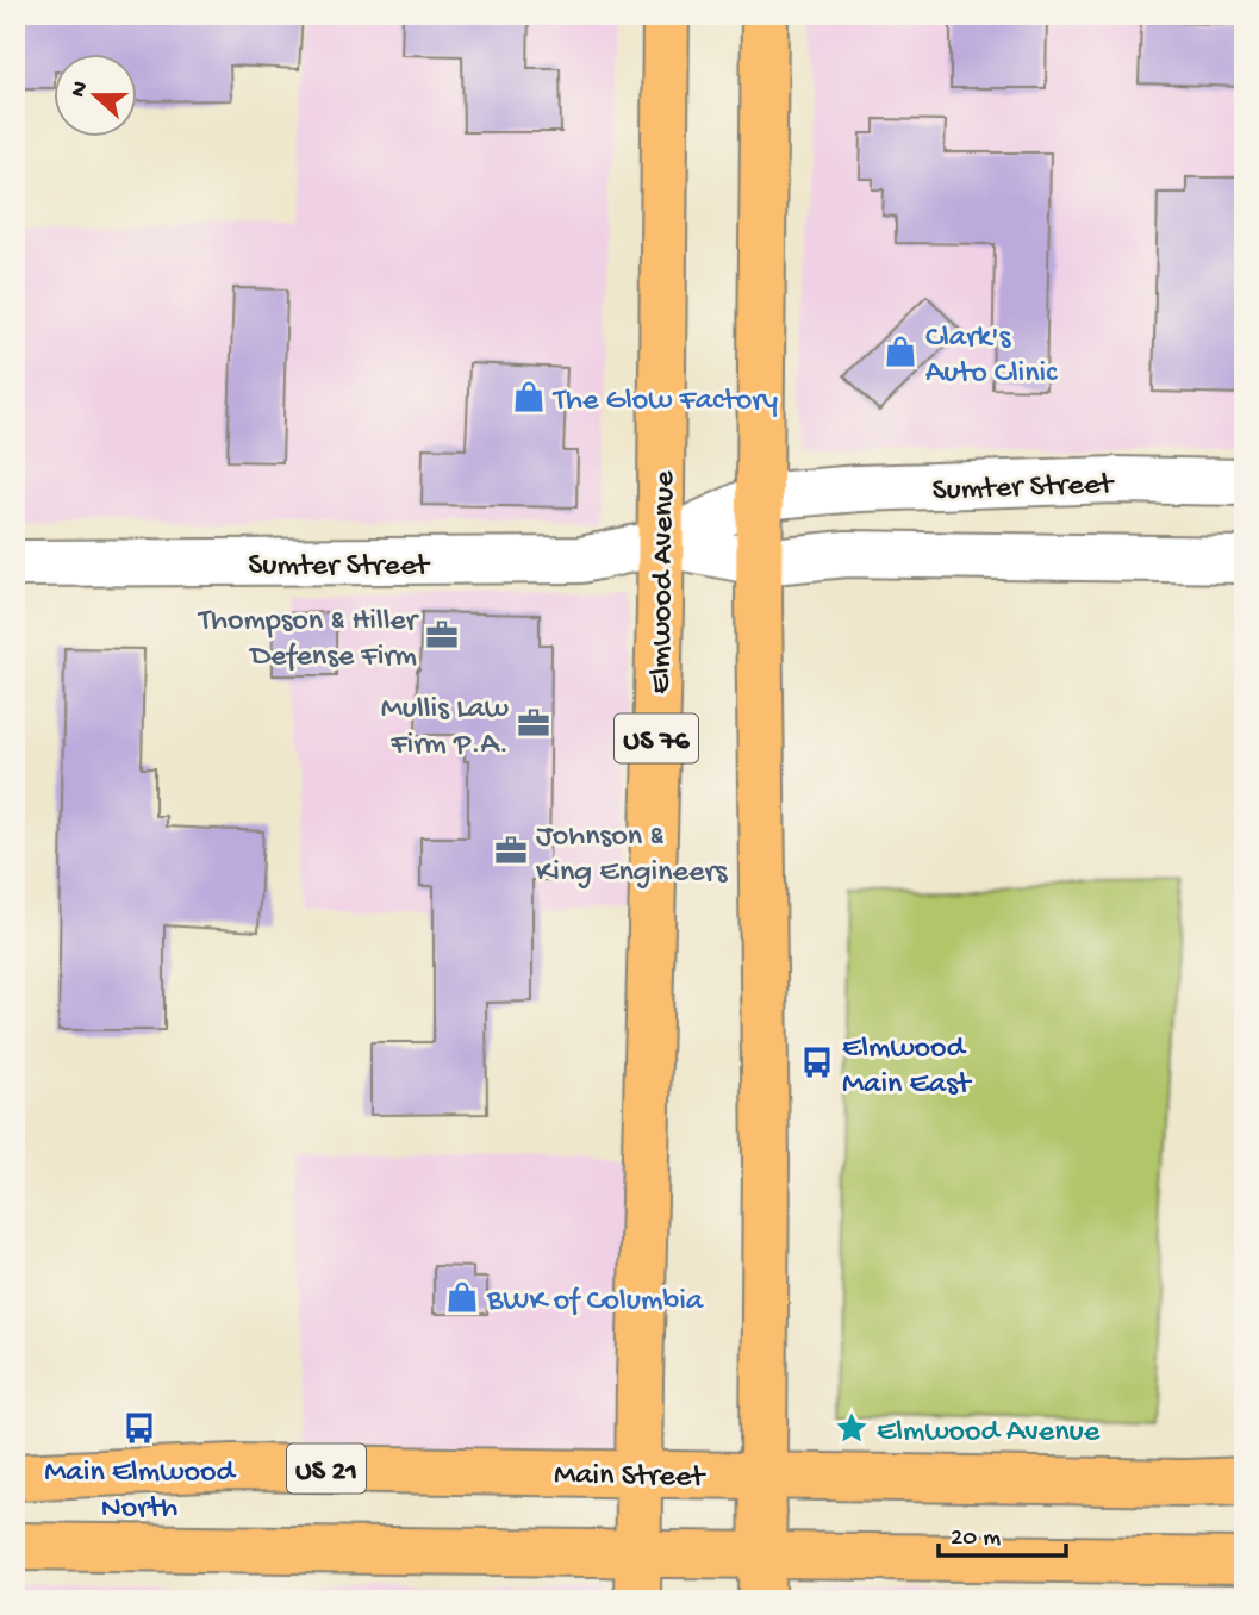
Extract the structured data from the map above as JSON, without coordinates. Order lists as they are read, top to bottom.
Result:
{
  "streets": {
    "main road": [
      "Elmwood Avenue",
      "US 76",
      "US 21",
      "Main Street"
    ],
    "street": ["Sumter Street"]
  },
  "crossings": [
    ["Sumter Street", "Elmwood Avenue"],
    ["Elmwood Avenue", "Main Street"]
  ],
  "places": {
    "shop": ["Clark's Auto Clinic", "The Glow Factory", "BWK of Columbia"],
    "office": ["Thompson & Hiller Defense Firm", "Mullis Law Firm P.A.", "Johnson & King Engineers"],
    "bus stop": ["Elmwood Main East", "Main Elmwood North"],
    "place": ["Elmwood Avenue"]
  },
  "scale_bar": "20 m",
  "north": "left"
}
